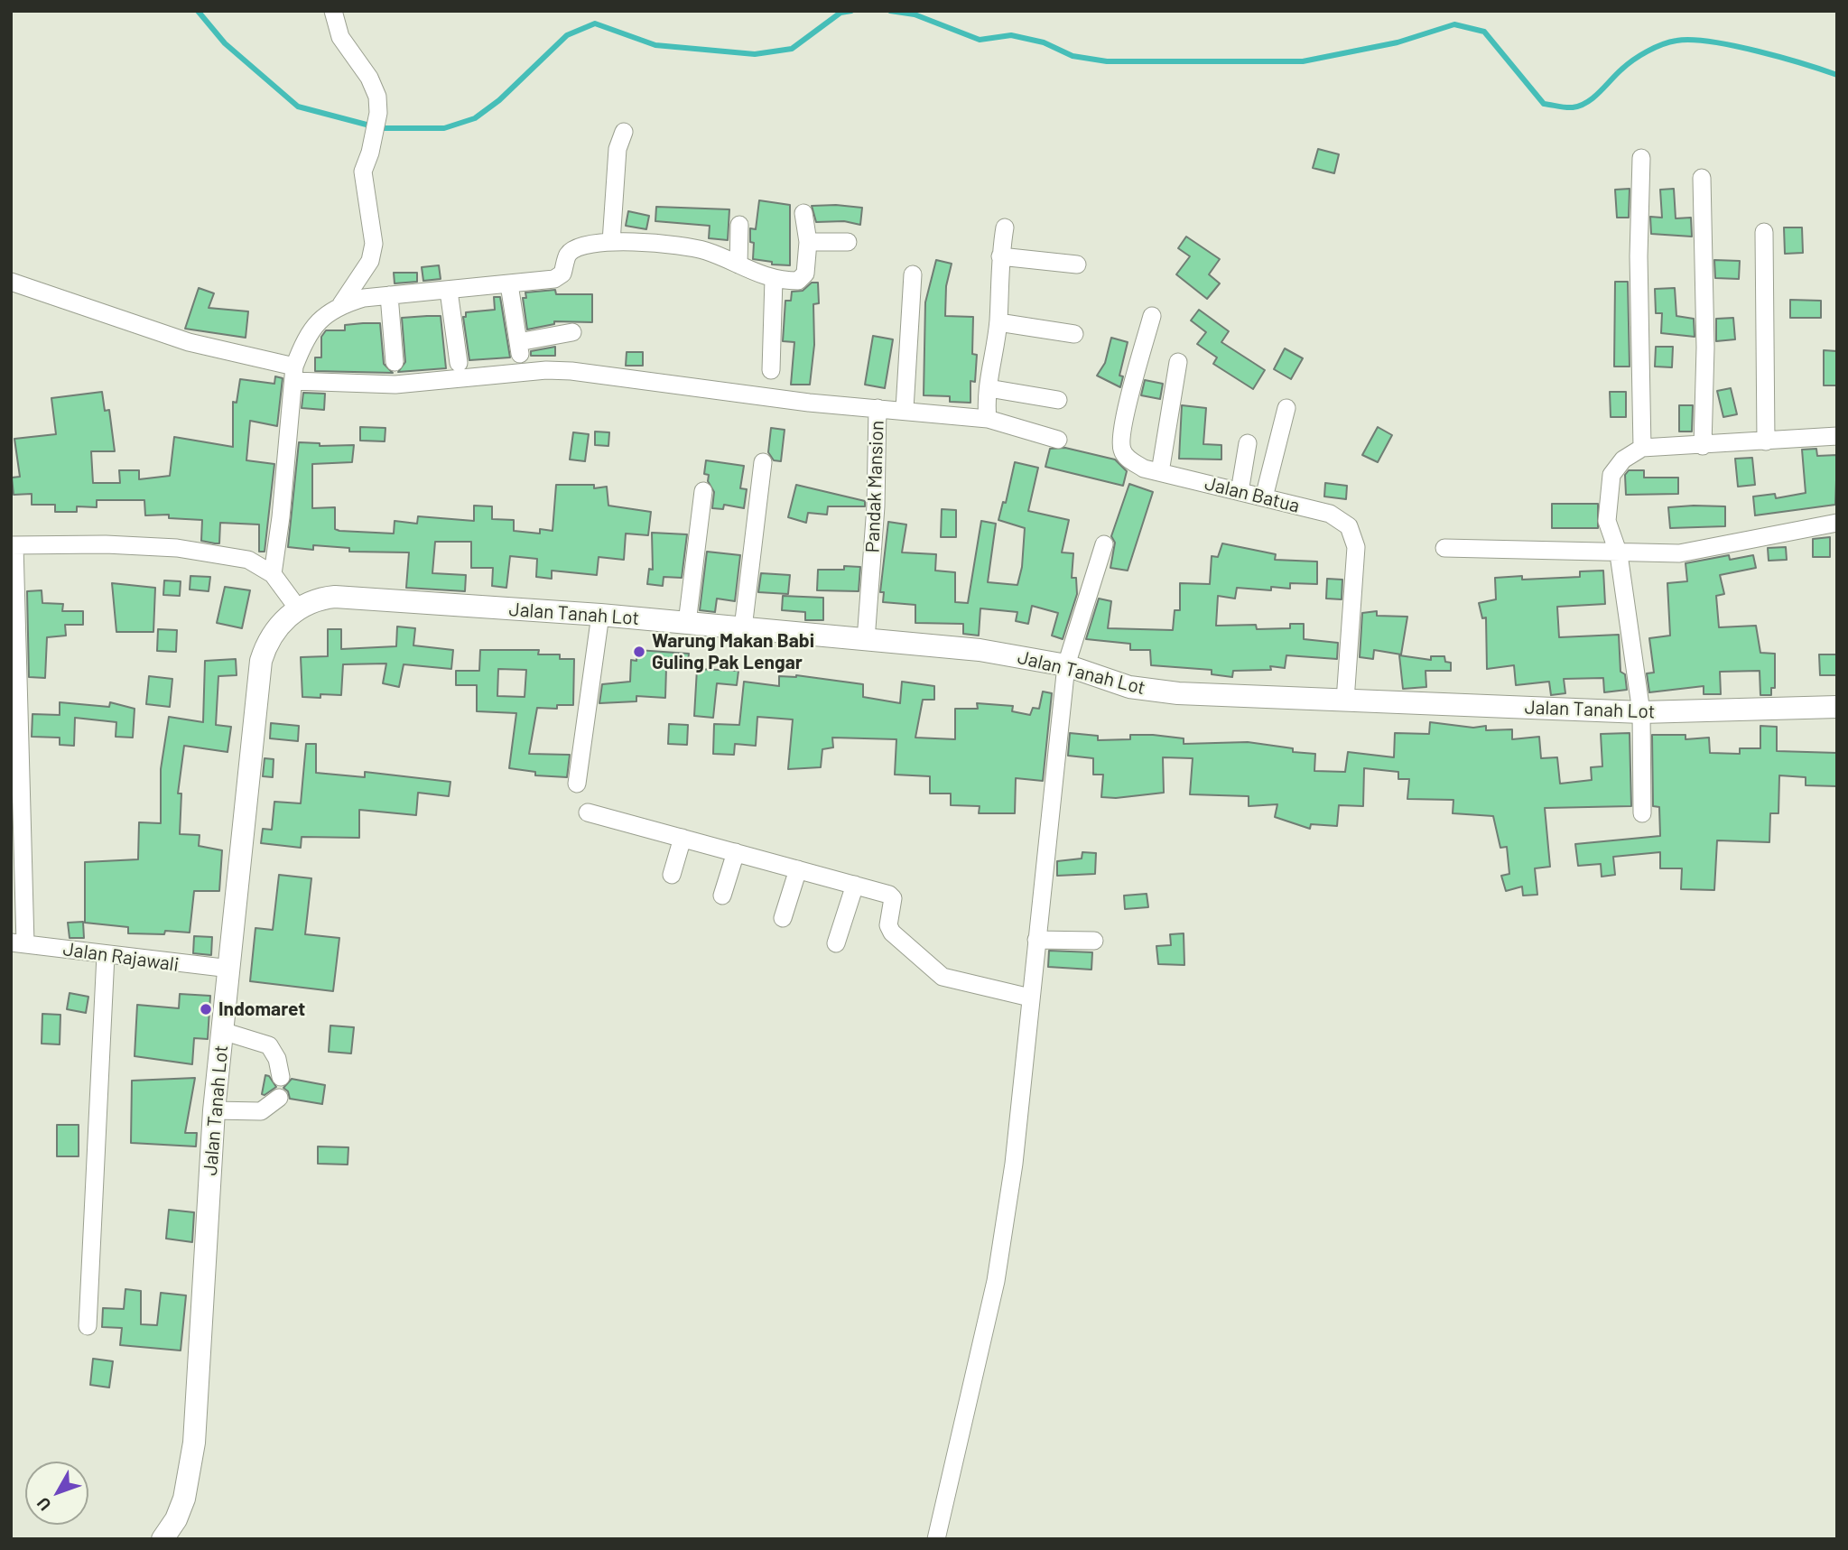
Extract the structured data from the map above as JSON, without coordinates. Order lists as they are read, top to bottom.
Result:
{
  "streets": {
    "main road": ["Jalan Tanah Lot"],
    "street": ["Pandak Mansion", "Jalan Batua", "Jalan Rajawali"]
  },
  "crossings": [
    ["Pandak Mansion", "Jalan Tanah Lot"],
    ["Jalan Batua", "Jalan Tanah Lot"],
    ["Jalan Tanah Lot", "Jalan Rajawali"]
  ],
  "places": ["Warung Makan Babi Guling Pak Lengar", "Indomaret"],
  "north": "bottom left"
}
